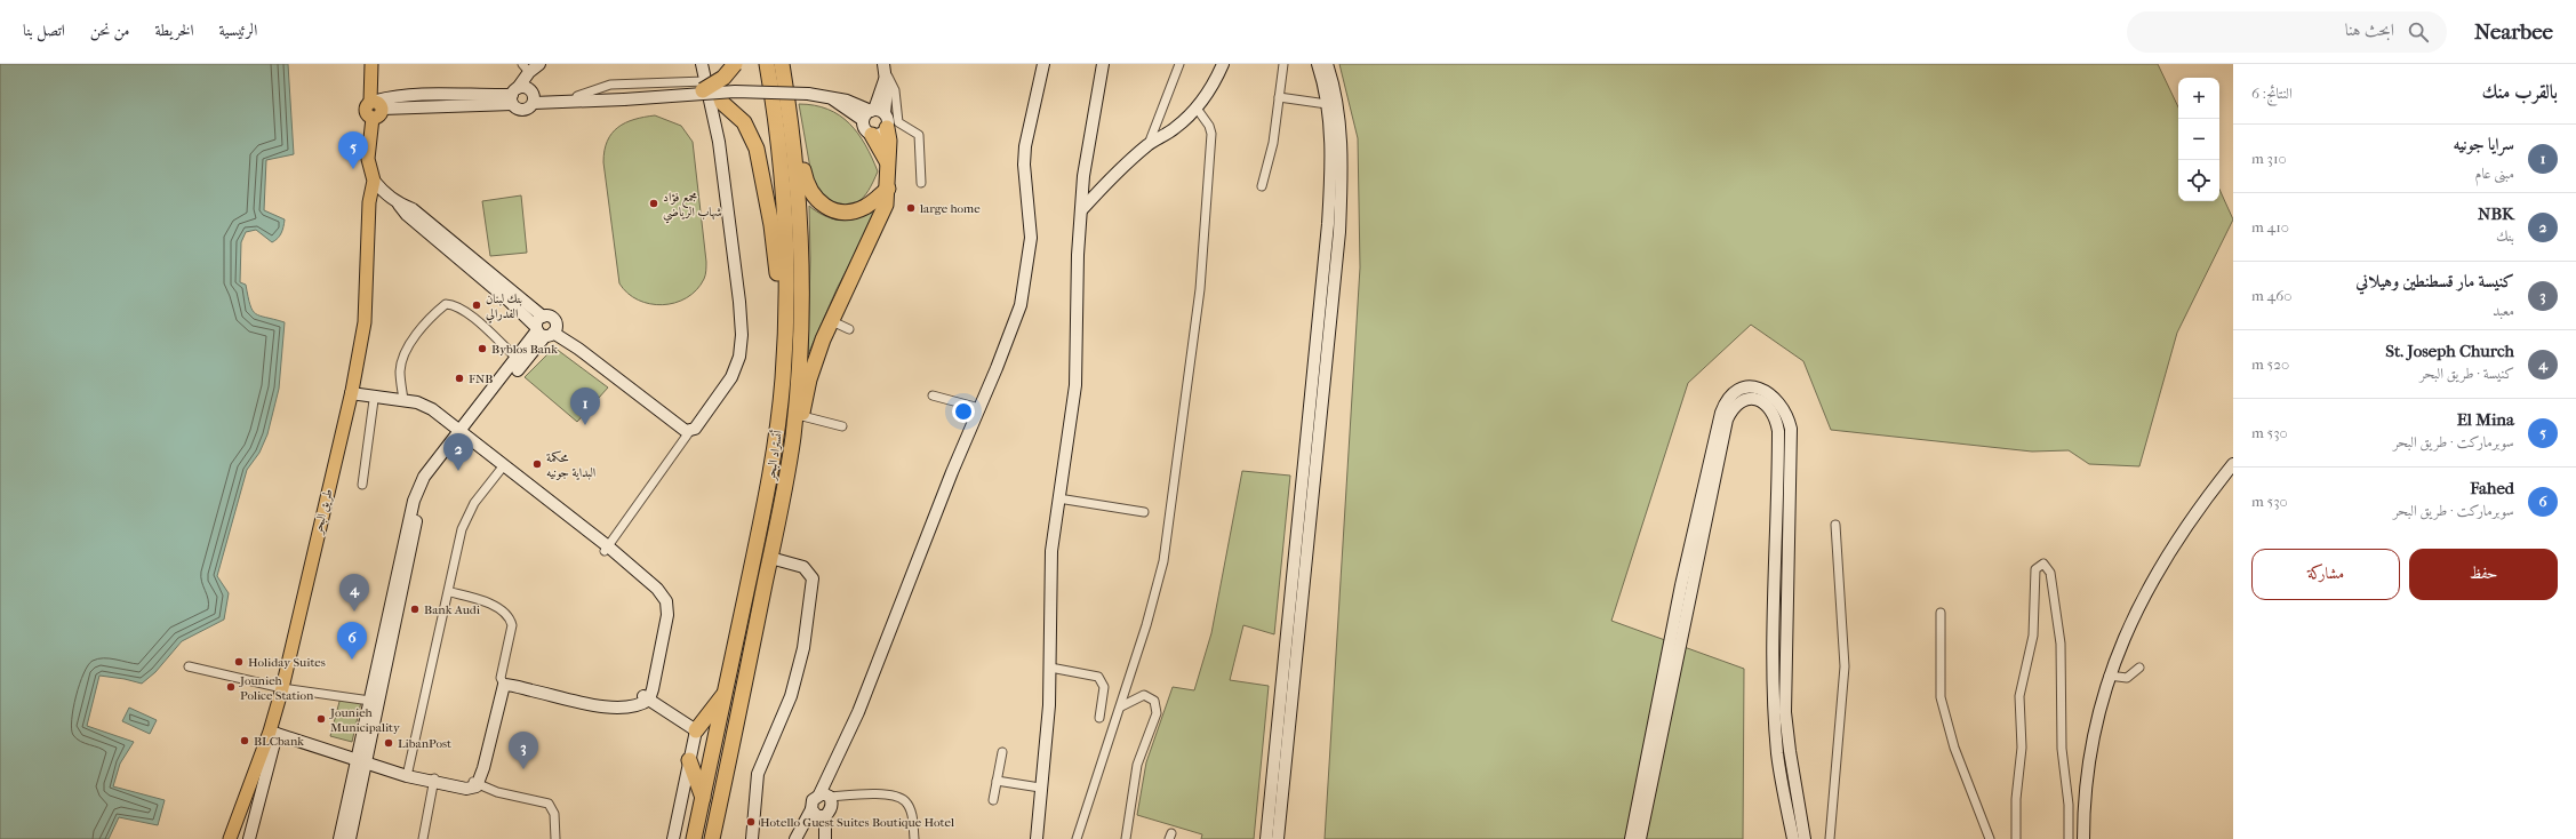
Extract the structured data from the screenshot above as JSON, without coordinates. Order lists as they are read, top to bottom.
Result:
{
  "streets": {
    "highway": ["أتستراد البحر"],
    "main road": ["طريق البحر"]
  },
  "places": [
    "مجمع فؤاد شهاب الرياضي",
    "large home",
    "بنك لبنان الفدرالي",
    "Byblos Bank",
    "FNB",
    "محكمة البداية جونيه",
    "Bank Audi",
    "Holiday Suites",
    "Jounieh Police Station",
    "Jounieh Municipality",
    "BLCbank",
    "LibanPost",
    "Hotello Guest Suites Boutique Hotel"
  ],
  "page": {
    "header": "Nearbee",
    "search": "ابحث هنا",
    "nav": [
      "الرئيسية",
      "الخريطة",
      "من نحن",
      "اتصل بنا"
    ],
    "heading": ["بالقرب منك", "النتائج: 6"],
    "map_buttons": ["+", "−"],
    "list": [
      {
        "mark": "1",
        "name": "سرايا جونيه",
        "note": "مبنى عام",
        "value": "310 m"
      },
      {
        "mark": "2",
        "name": "NBK",
        "note": "بنك",
        "value": "410 m"
      },
      {
        "mark": "3",
        "name": "كنيسة مار قسطنطين وهيلاني",
        "note": "معبد",
        "value": "460 m"
      },
      {
        "mark": "4",
        "name": "St. Joseph Church",
        "note": "كنيسة · طريق البحر",
        "value": "520 m"
      },
      {
        "mark": "5",
        "name": "El Mina",
        "note": "سوبرماركت · طريق البحر",
        "value": "530 m"
      },
      {
        "mark": "6",
        "name": "Fahed",
        "note": "سوبرماركت · طريق البحر",
        "value": "530 m"
      }
    ],
    "pins": [
      "5",
      "1",
      "2",
      "4",
      "6",
      "3"
    ],
    "buttons": ["حفظ", "مشاركة"]
  }
}
